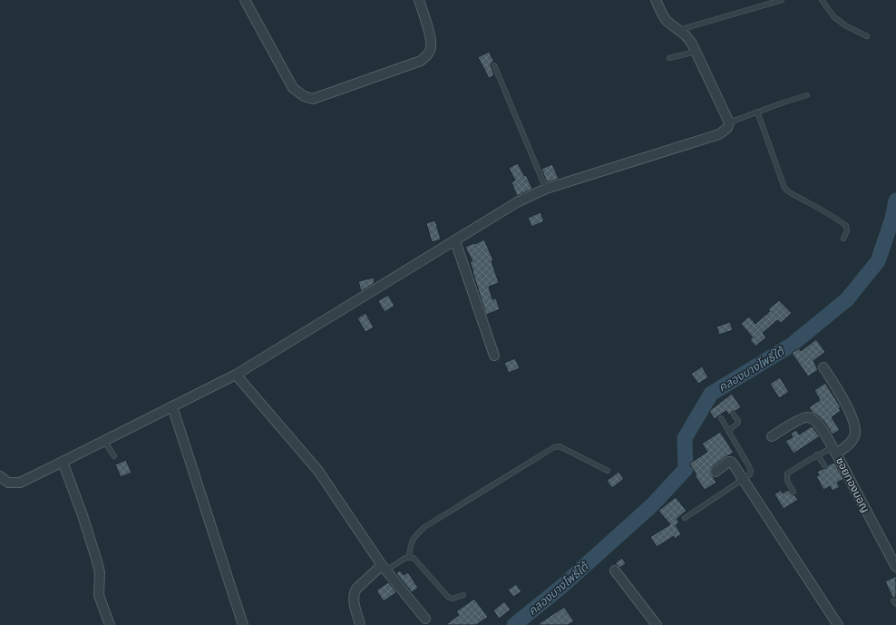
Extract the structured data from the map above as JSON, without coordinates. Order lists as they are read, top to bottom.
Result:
{
  "streets": {
    "street": ["ซอยทองมอญ"]
  },
  "water": ["คลองบางโพธิ์ใต้"]
}
